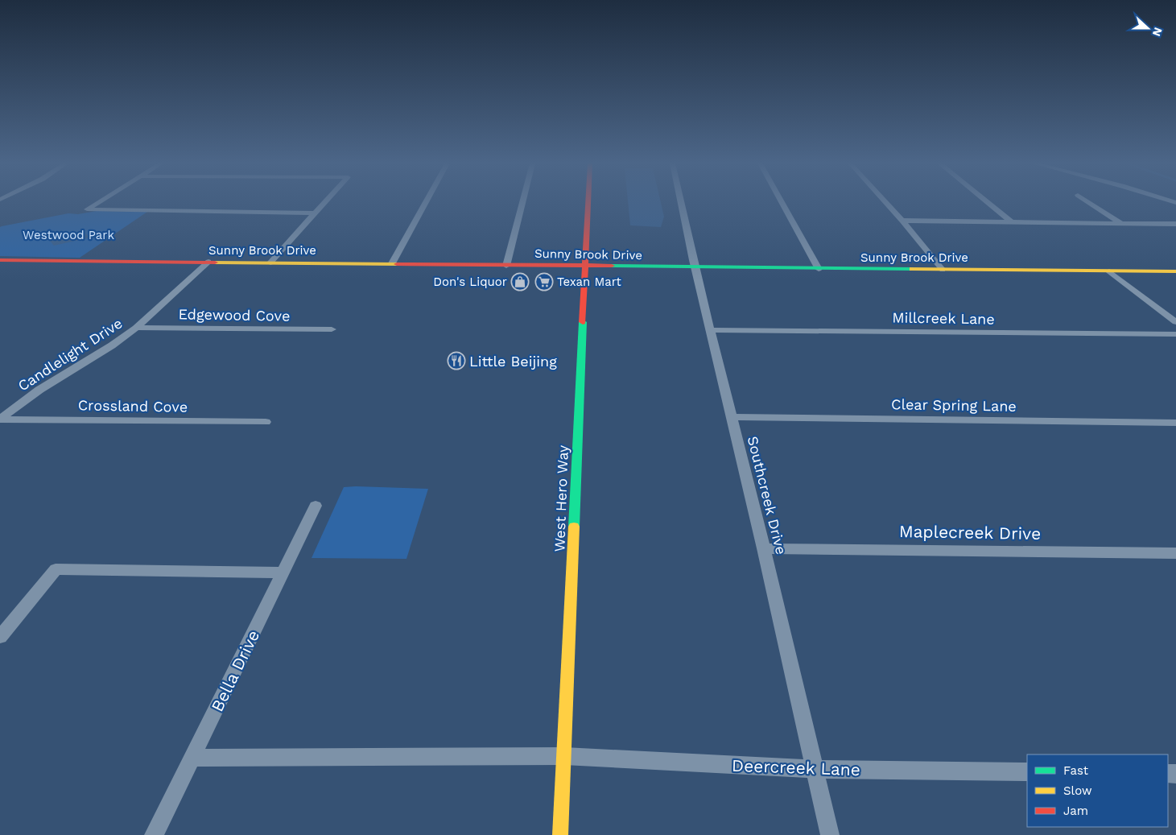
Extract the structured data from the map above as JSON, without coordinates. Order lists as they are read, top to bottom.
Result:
{
  "streets": {
    "street": [
      "Sunny Brook Drive",
      "Edgewood Cove",
      "Millcreek Lane",
      "Candlelight Drive",
      "Clear Spring Lane",
      "Crossland Cove",
      "Southcreek Drive",
      "West Hero Way",
      "Maplecreek Drive",
      "Bella Drive",
      "Deercreek Lane"
    ]
  },
  "crossings": [
    ["Sunny Brook Drive", "Candlelight Drive"],
    ["Sunny Brook Drive", "Southcreek Drive"],
    ["Sunny Brook Drive", "West Hero Way"],
    ["Edgewood Cove", "Candlelight Drive"],
    ["Millcreek Lane", "Southcreek Drive"],
    ["Candlelight Drive", "Crossland Cove"],
    ["Clear Spring Lane", "Southcreek Drive"],
    ["Southcreek Drive", "Maplecreek Drive"],
    ["Southcreek Drive", "Deercreek Lane"],
    ["West Hero Way", "Deercreek Lane"],
    ["Bella Drive", "Deercreek Lane"]
  ],
  "parks": ["Westwood Park"],
  "places": {
    "shop": ["Don's Liquor"],
    "supermarket": ["Texan Mart"],
    "restaurant": ["Little Beijing"]
  },
  "legend": ["Fast", "Slow", "Jam"],
  "north": "right"
}
